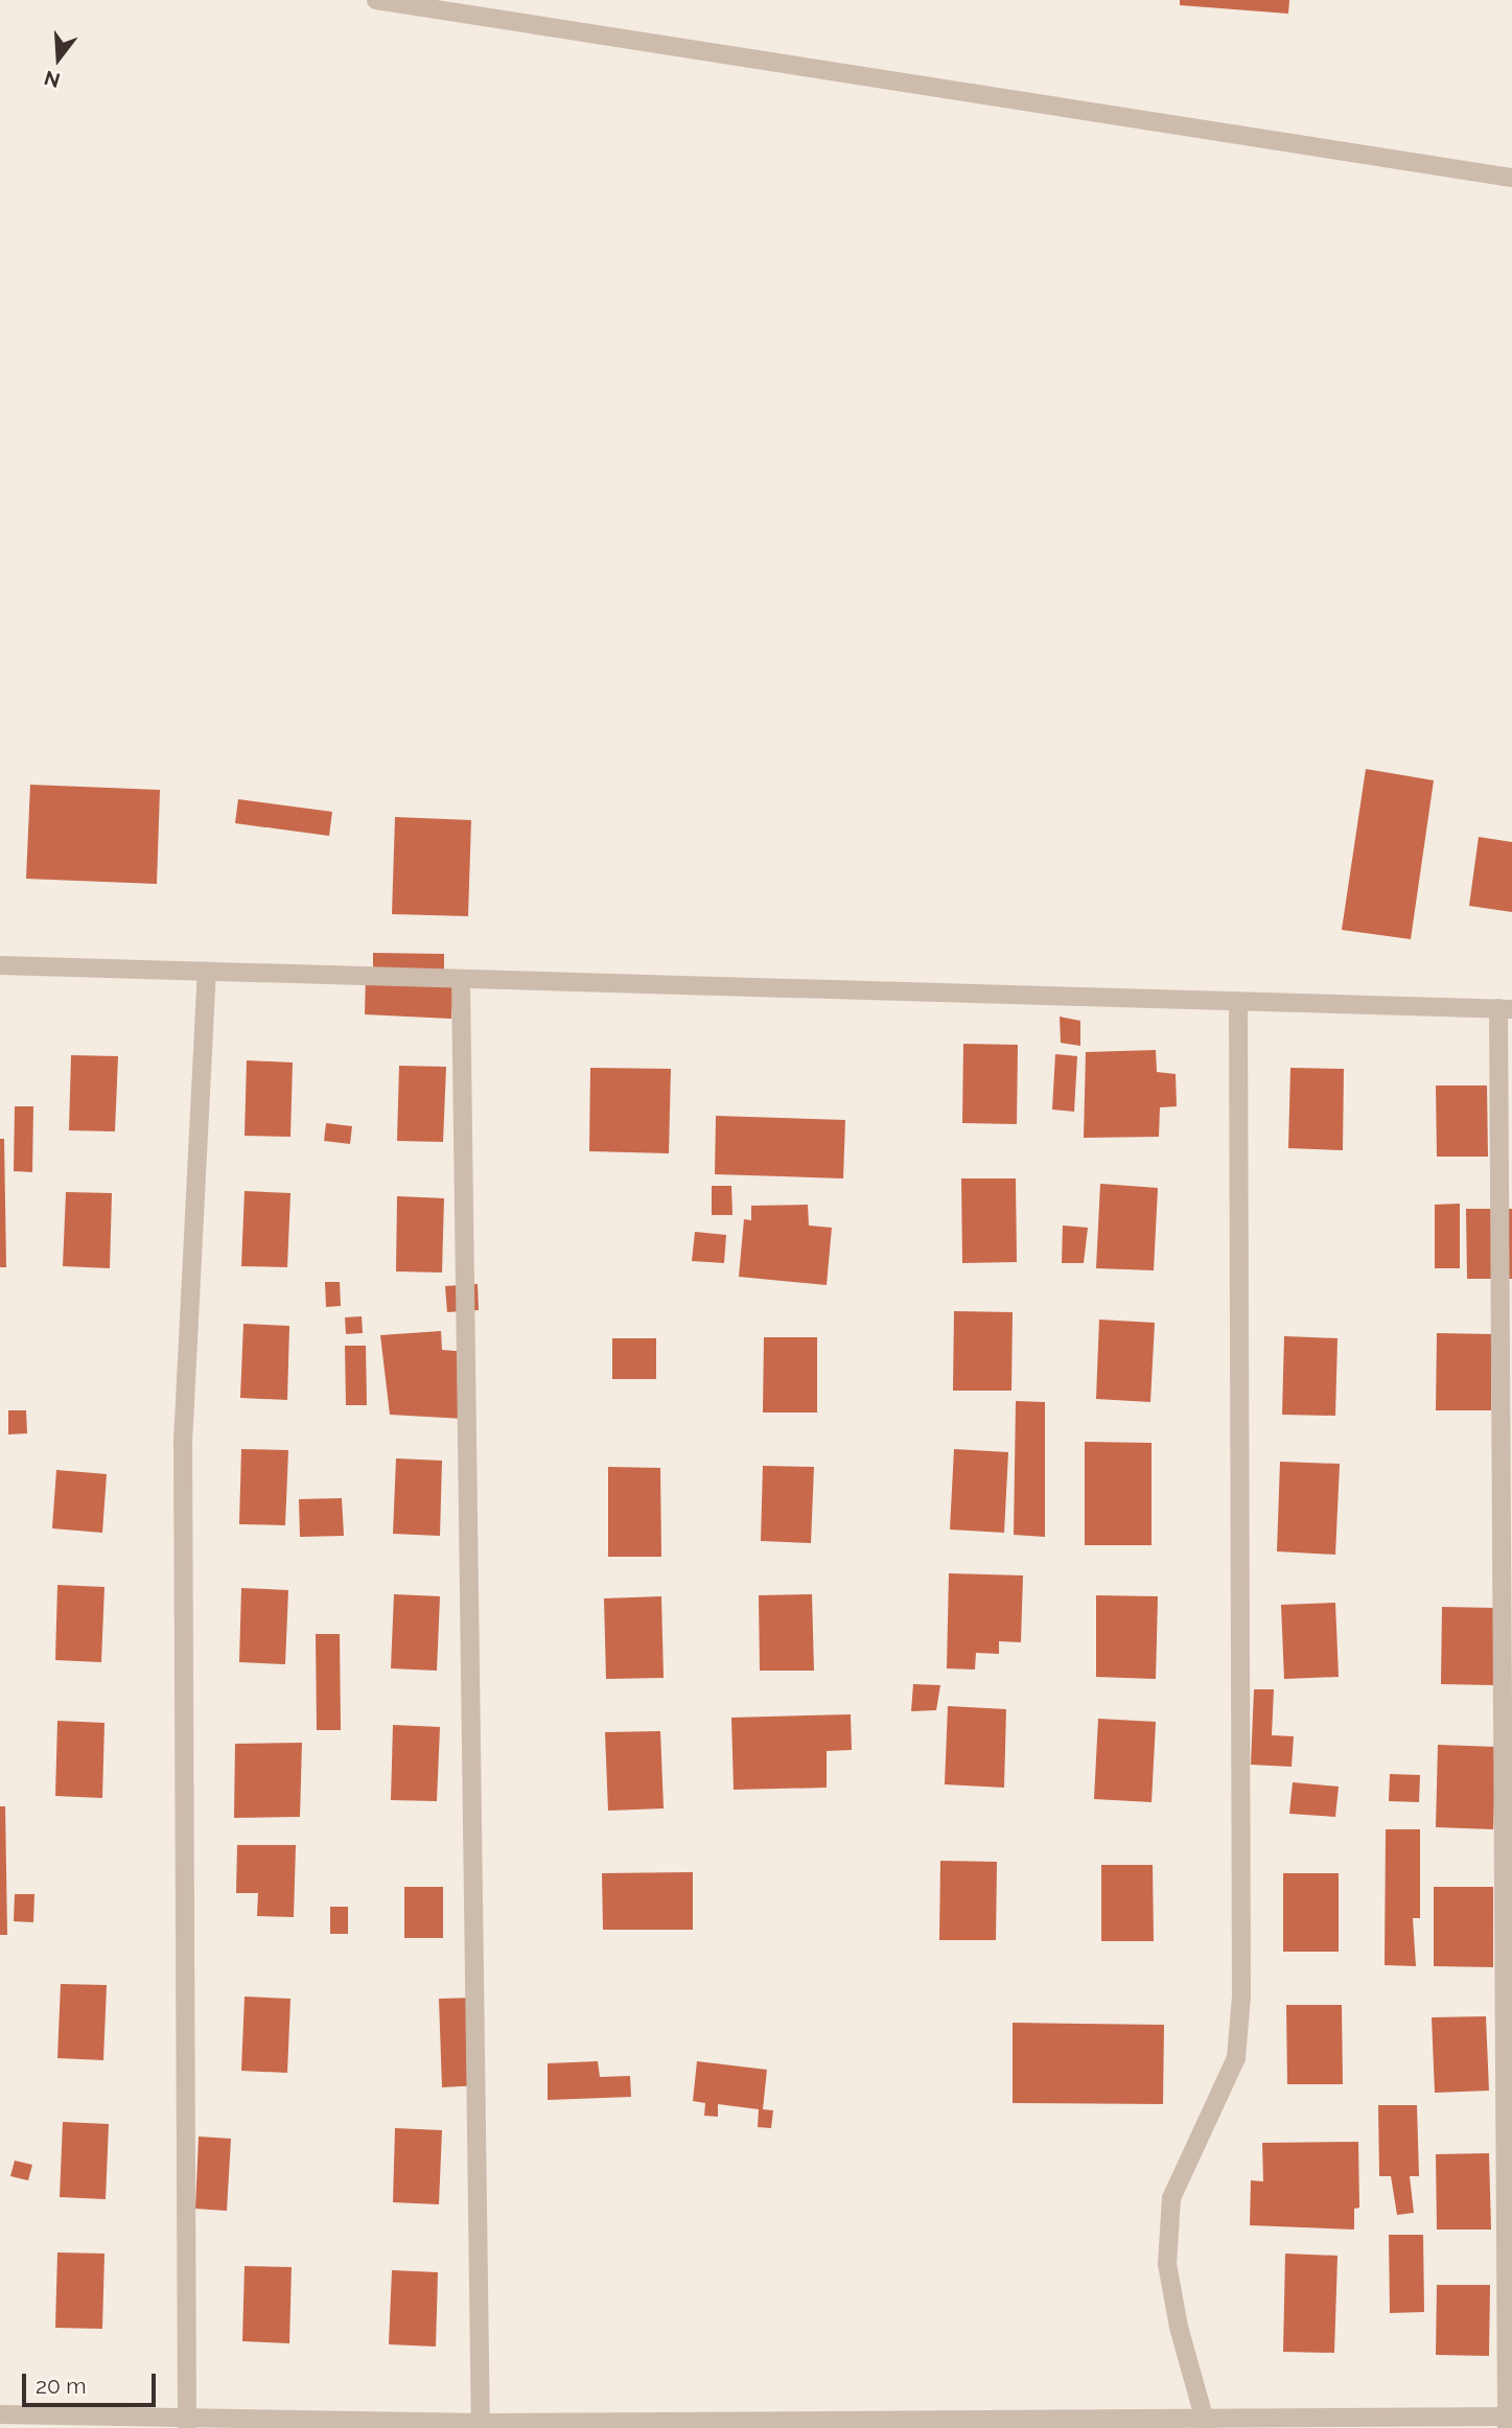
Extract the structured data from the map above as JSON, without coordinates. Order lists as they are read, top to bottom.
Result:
{
  "scale_bar": "20 m",
  "north": "bottom"
}
